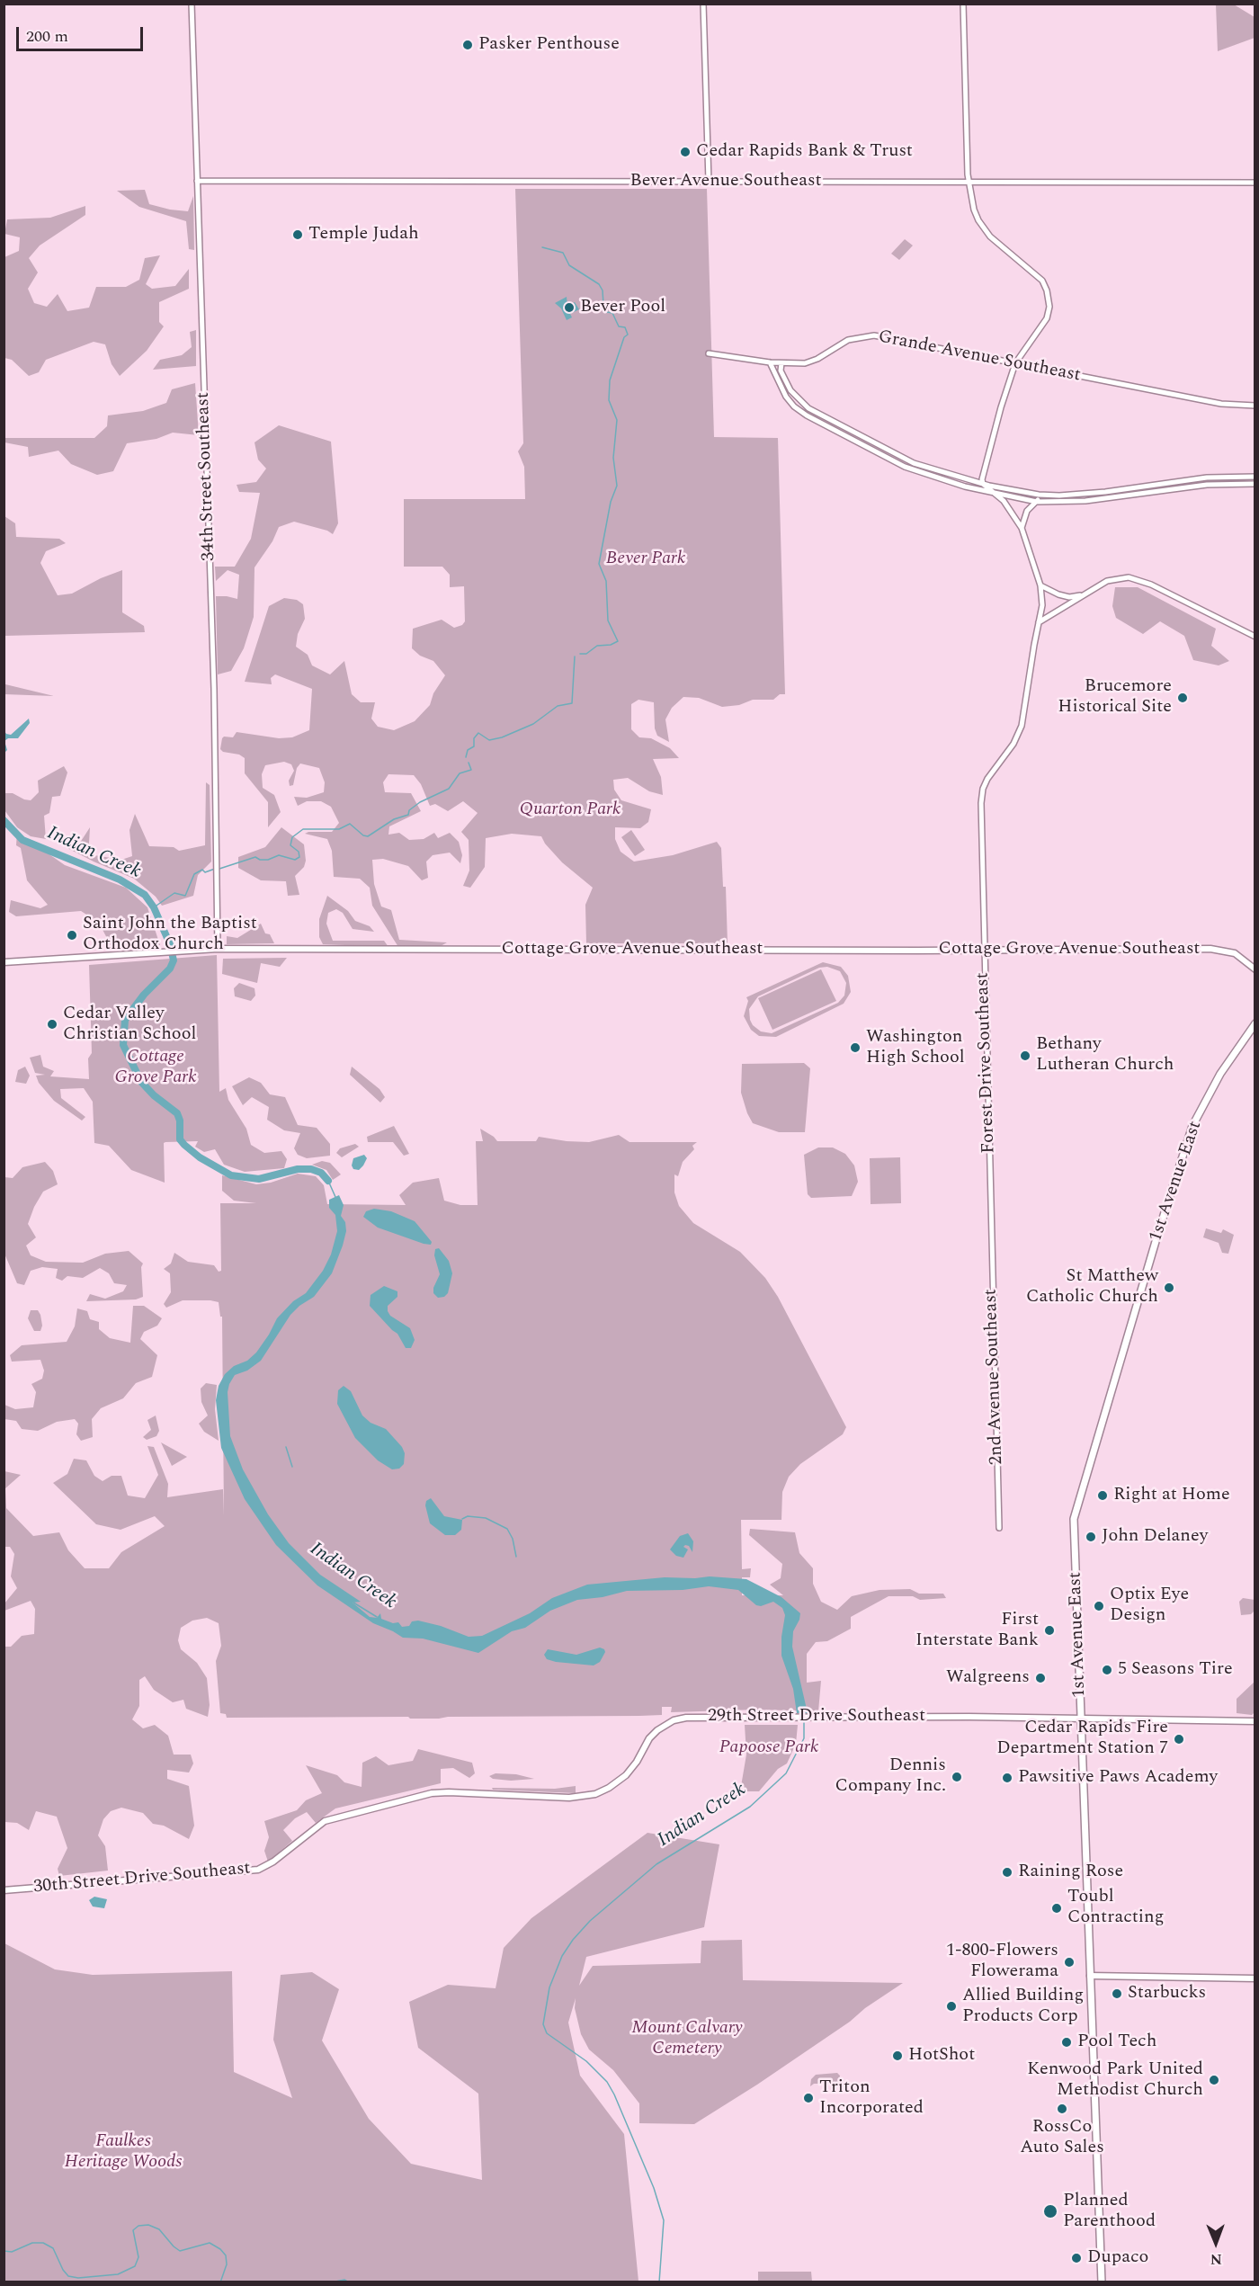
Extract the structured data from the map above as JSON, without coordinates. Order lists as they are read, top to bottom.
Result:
{
  "streets": {
    "main road": [
      "Cottage Grove Avenue Southeast",
      "1st Avenue East",
      "29th Street Drive Southeast",
      "30th Street Drive Southeast"
    ],
    "street": [
      "Bever Avenue Southeast",
      "Grande Avenue Southeast",
      "34th Street Southeast",
      "Forest Drive Southeast",
      "2nd Avenue Southeast"
    ]
  },
  "crossings": [
    ["Bever Avenue Southeast", "34th Street Southeast"],
    ["34th Street Southeast", "Cottage Grove Avenue Southeast"],
    ["Cottage Grove Avenue Southeast", "Forest Drive Southeast"],
    ["Forest Drive Southeast", "2nd Avenue Southeast"],
    ["1st Avenue East", "29th Street Drive Southeast"],
    ["29th Street Drive Southeast", "30th Street Drive Southeast"]
  ],
  "water": ["Indian Creek"],
  "parks": [
    "Bever Park",
    "Quarton Park",
    "Cottage Grove Park",
    "Papoose Park",
    "Mount Calvary Cemetery",
    "Faulkes Heritage Woods"
  ],
  "places": [
    "Pasker Penthouse",
    "Cedar Rapids Bank & Trust",
    "Temple Judah",
    "Bever Pool",
    "Brucemore Historical Site",
    "Saint John the Baptist Orthodox Church",
    "Cedar Valley Christian School",
    "Washington High School",
    "Bethany Lutheran Church",
    "St Matthew Catholic Church",
    "Right at Home",
    "John Delaney",
    "Optix Eye Design",
    "First Interstate Bank",
    "5 Seasons Tire",
    "Walgreens",
    "Cedar Rapids Fire Department Station 7",
    "Dennis Company Inc.",
    "Pawsitive Paws Academy",
    "Raining Rose",
    "Toubl Contracting",
    "1-800-Flowers Flowerama",
    "Starbucks",
    "Allied Building Products Corp",
    "Pool Tech",
    "HotShot",
    "Kenwood Park United Methodist Church",
    "Triton Incorporated",
    "RossCo Auto Sales",
    "Planned Parenthood",
    "Dupaco"
  ],
  "scale_bar": "200 m",
  "north": "bottom"
}
